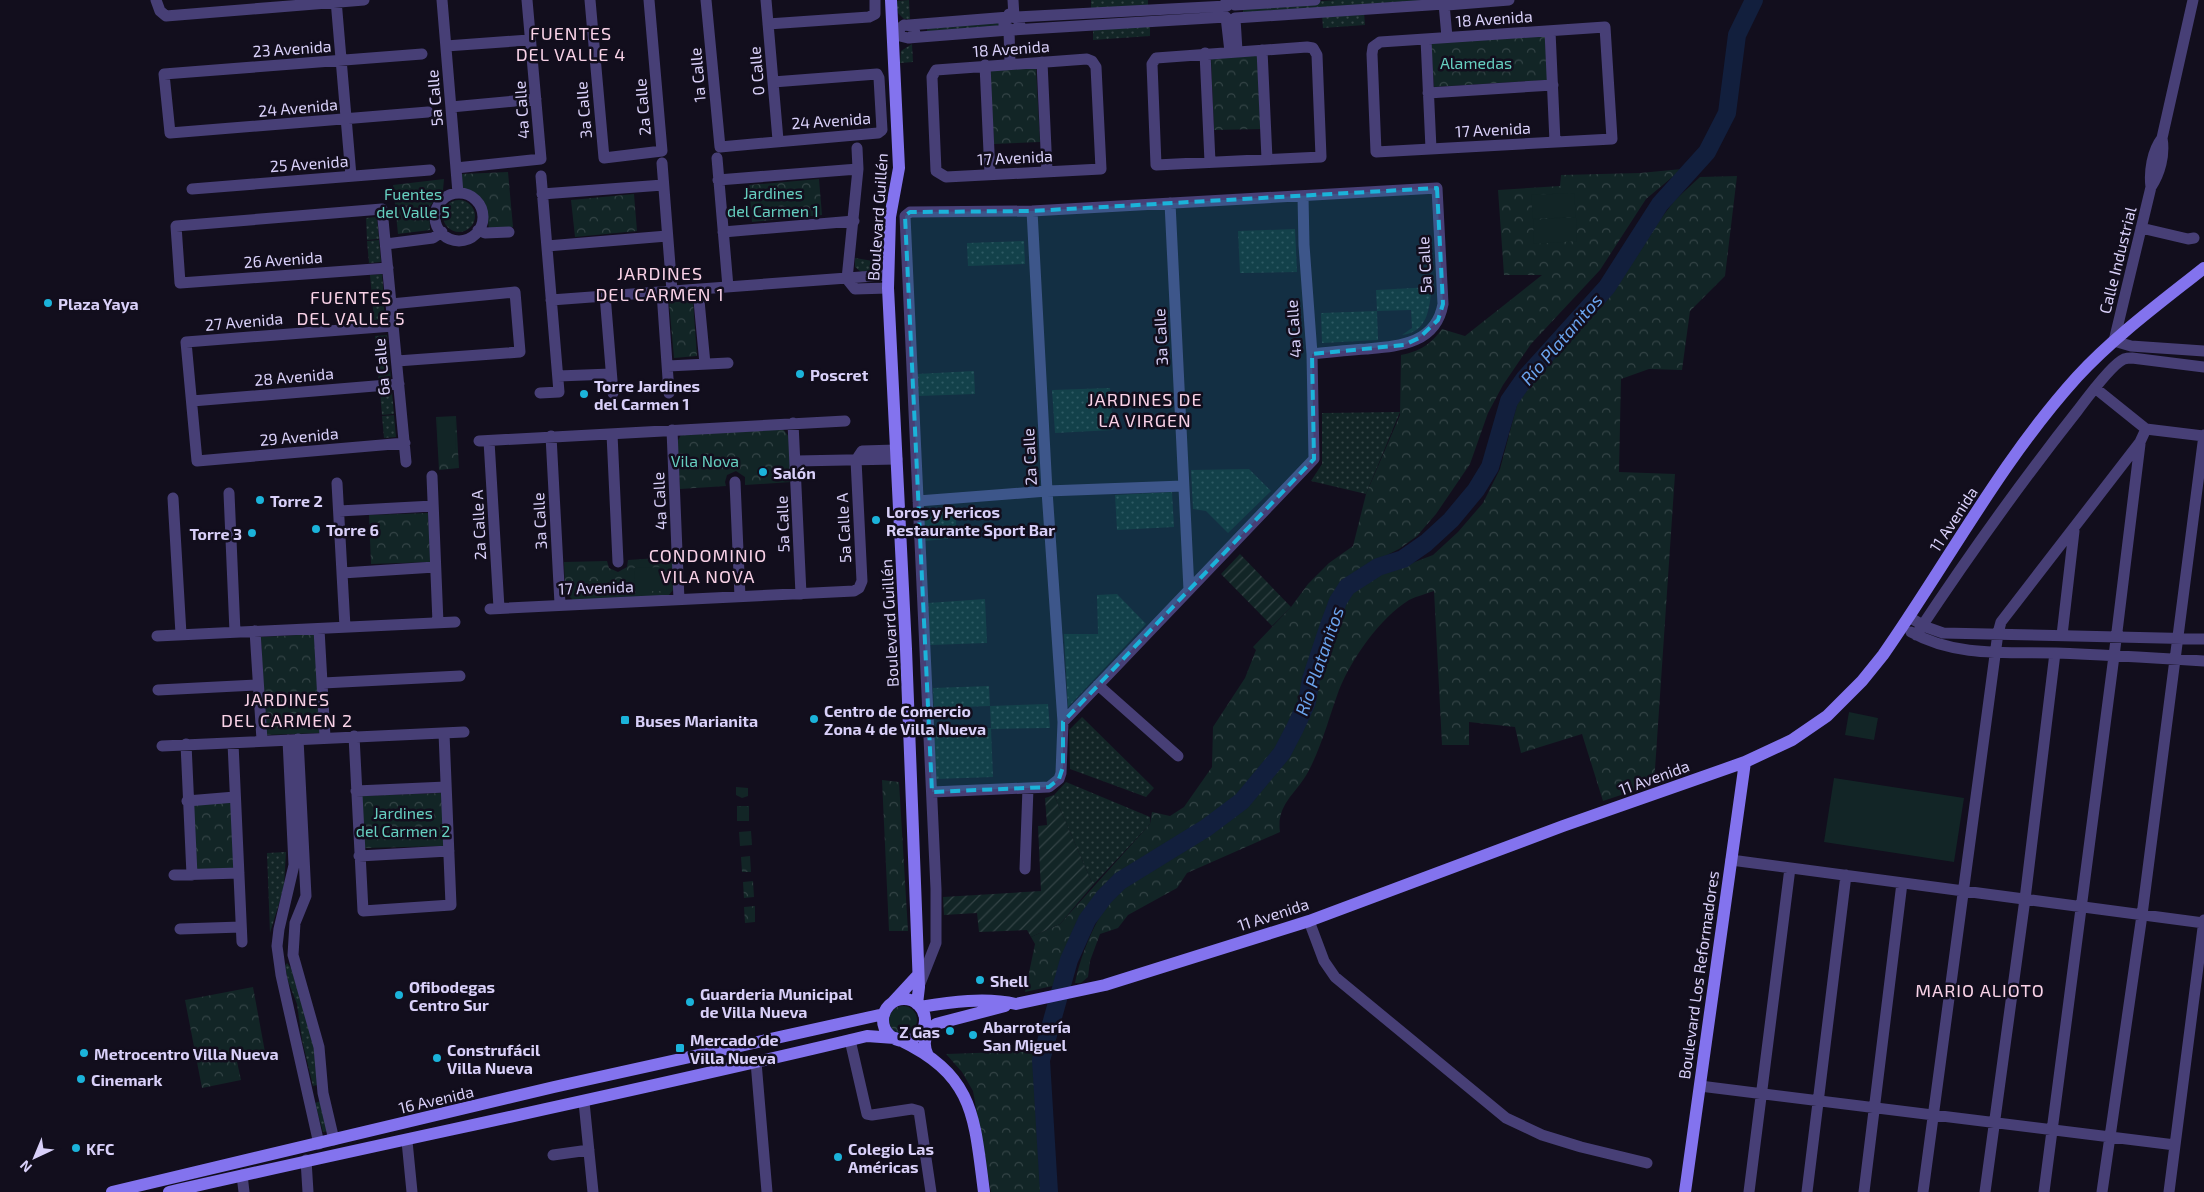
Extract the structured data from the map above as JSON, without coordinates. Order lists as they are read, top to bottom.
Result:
{
  "streets": {
    "main road": [
      "Boulevard Guillén",
      "11 Avenida",
      "Boulevard Los Reformadores",
      "16 Avenida"
    ],
    "street": [
      "18 Avenida",
      "23 Avenida",
      "0 Calle",
      "1a Calle",
      "5a Calle",
      "24 Avenida",
      "2a Calle",
      "4a Calle",
      "3a Calle",
      "17 Avenida",
      "25 Avenida",
      "26 Avenida",
      "Calle Industrial",
      "27 Avenida",
      "6a Calle",
      "28 Avenida",
      "29 Avenida",
      "2a Calle A",
      "5a Calle A"
    ]
  },
  "crossings": [
    ["18 Avenida", "17 Avenida"],
    ["23 Avenida", "24 Avenida"],
    ["0 Calle", "24 Avenida"],
    ["1a Calle", "24 Avenida"],
    ["5a Calle", "4a Calle"],
    ["5a Calle", "17 Avenida"],
    ["2a Calle", "3a Calle"],
    ["4a Calle", "3a Calle"],
    ["4a Calle", "17 Avenida"],
    ["3a Calle", "17 Avenida"],
    ["3a Calle", "2a Calle A"],
    ["17 Avenida", "2a Calle A"],
    ["17 Avenida", "5a Calle A"],
    ["Boulevard Guillén", "11 Avenida"],
    ["Boulevard Guillén", "16 Avenida"],
    ["26 Avenida", "6a Calle"],
    ["Calle Industrial", "11 Avenida"],
    ["27 Avenida", "6a Calle"],
    ["27 Avenida", "28 Avenida"],
    ["27 Avenida", "29 Avenida"],
    ["6a Calle", "28 Avenida"],
    ["6a Calle", "29 Avenida"],
    ["28 Avenida", "29 Avenida"],
    ["11 Avenida", "Boulevard Los Reformadores"],
    ["11 Avenida", "16 Avenida"]
  ],
  "districts": [
    "FUENTES DEL VALLE 4",
    "JARDINES DEL CARMEN 1",
    "FUENTES DEL VALLE 5",
    "JARDINES DE LA VIRGEN",
    "CONDOMINIO VILA NOVA",
    "JARDINES DEL CARMEN 2",
    "MARIO ALIOTO"
  ],
  "water": ["Río Platanitos"],
  "parks": [
    "Alamedas",
    "Jardines del Carmen 1",
    "Fuentes del Valle 5",
    "Vila Nova",
    "Jardines del Carmen 2"
  ],
  "places": {
    "other": [
      "Plaza Yaya",
      "Poscret",
      "Torre Jardines del Carmen 1",
      "Salón",
      "Torre 2",
      "Loros y Pericos Restaurante Sport Bar",
      "Torre 6",
      "Torre 3",
      "Centro de Comercio Zona 4 de Villa Nueva",
      "Shell",
      "Ofibodegas Centro Sur",
      "Guarderia Municipal de Villa Nueva",
      "Z Gas",
      "Abarrotería San Miguel",
      "Metrocentro Villa Nueva",
      "Construfácil Villa Nueva",
      "Cinemark",
      "KFC",
      "Colegio Las Américas"
    ],
    "transit": ["Buses Marianita", "Mercado de Villa Nueva"]
  },
  "north": "bottom left"
}
